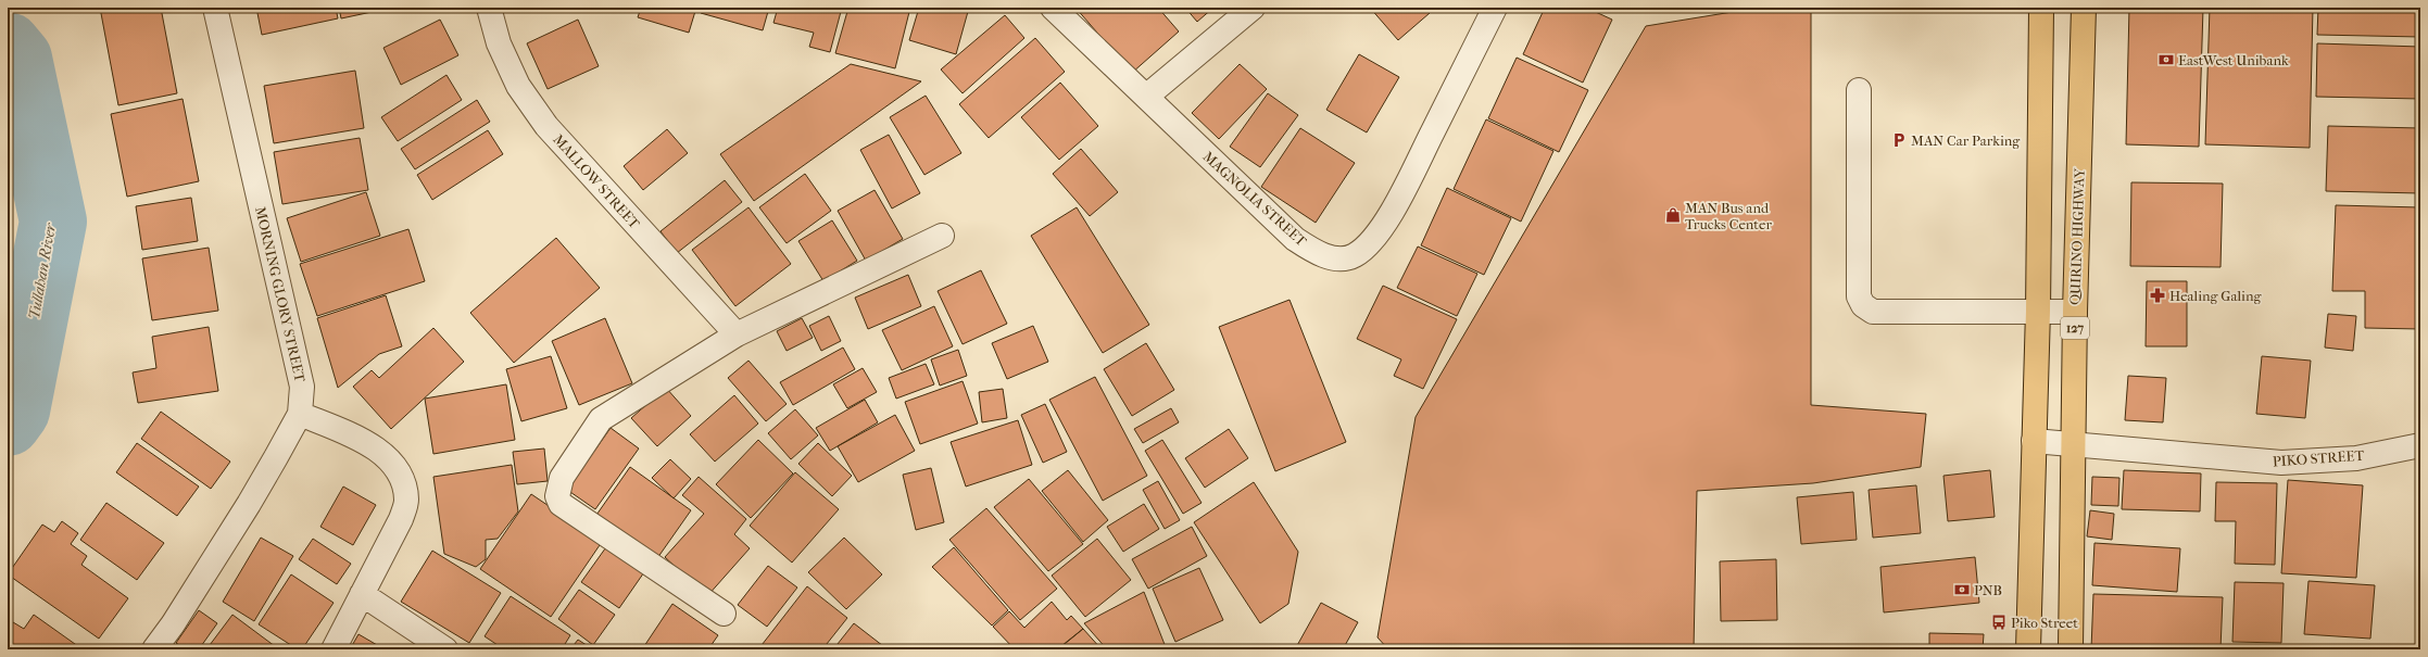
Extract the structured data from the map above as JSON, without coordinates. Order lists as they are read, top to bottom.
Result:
{
  "streets": {
    "main road": ["QUIRINO HIGHWAY", "127"],
    "street": [
      "MALLOW STREET",
      "MAGNOLIA STREET",
      "MORNING GLORY STREET",
      "PIKO STREET"
    ]
  },
  "crossings": [
    ["QUIRINO HIGHWAY", "PIKO STREET"]
  ],
  "water": ["Tullahan River"],
  "places": {
    "bank": ["EastWest Unibank", "PNB"],
    "parking": ["MAN Car Parking"],
    "shop": ["MAN Bus and Trucks Center"],
    "pharmacy": ["Healing Galing"],
    "bus stop": ["Piko Street"]
  }
}
